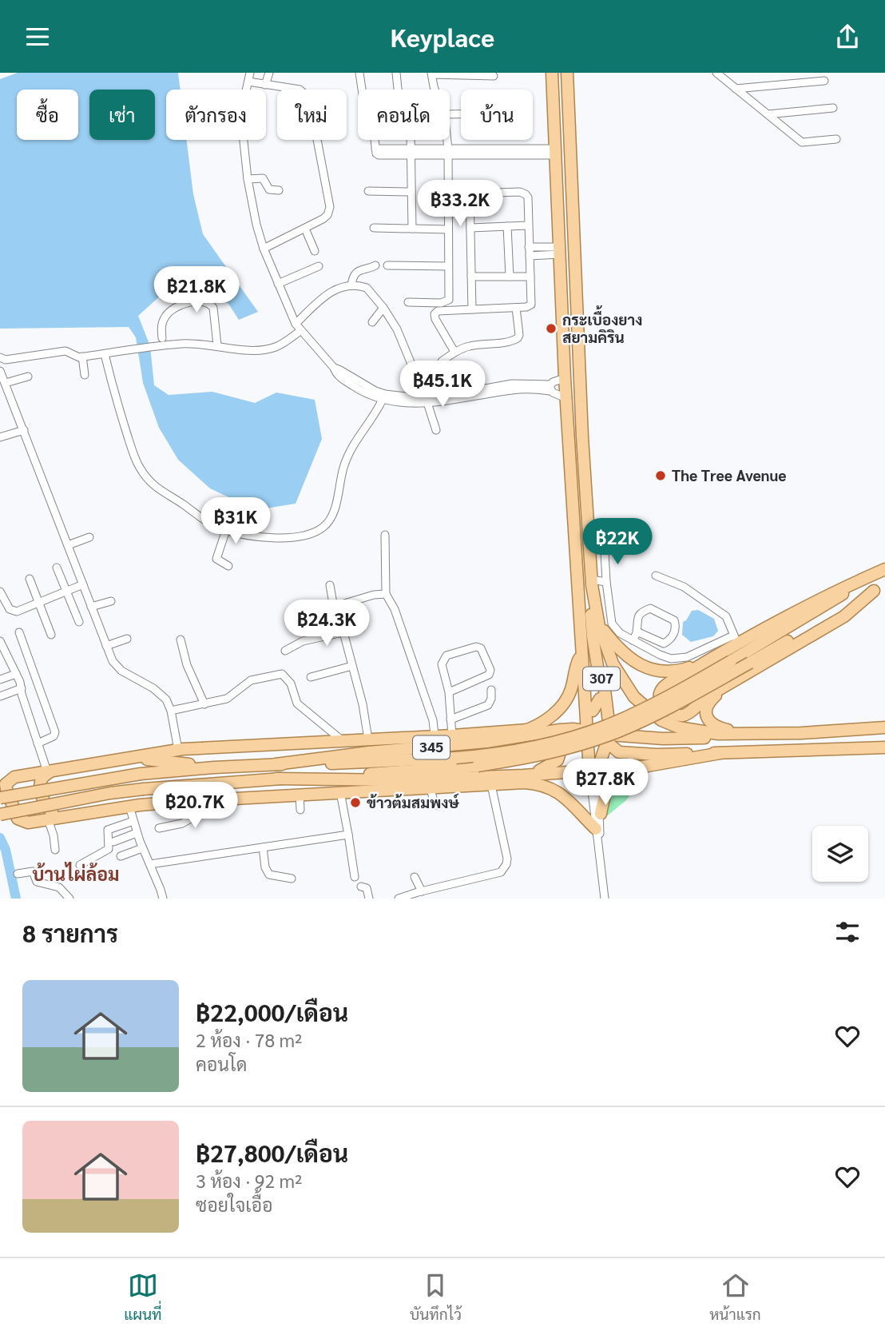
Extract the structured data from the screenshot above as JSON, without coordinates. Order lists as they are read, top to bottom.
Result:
{
  "streets": {
    "main road": ["307", "345"]
  },
  "crossings": [
    ["307", "345"]
  ],
  "districts": ["บ้านไผ่ล้อม"],
  "places": ["กระเบื้องยาง สยามคิริน", "The Tree Avenue", "ข้าวต้มสมพงษ์"],
  "page": {
    "header": "Keyplace",
    "chip": [
      "ซื้อ",
      "เช่า",
      "ตัวกรอง",
      "ใหม่",
      "คอนโด",
      "บ้าน"
    ],
    "price": [
      "฿33.2K",
      "฿21.8K",
      "฿45.1K",
      "฿31K",
      "฿22K",
      "฿24.3K",
      "฿27.8K",
      "฿20.7K"
    ],
    "heading": "8 รายการ",
    "list": [
      {
        "name": "฿22,000/เดือน",
        "note": "2 ห้อง · 78 m² · คอนโด"
      },
      {
        "name": "฿27,800/เดือน",
        "note": "3 ห้อง · 92 m² · ซอยใจเอื้อ"
      }
    ],
    "tabs": ["แผนที่", "บันทึกไว้", "หน้าแรก"]
  }
}
